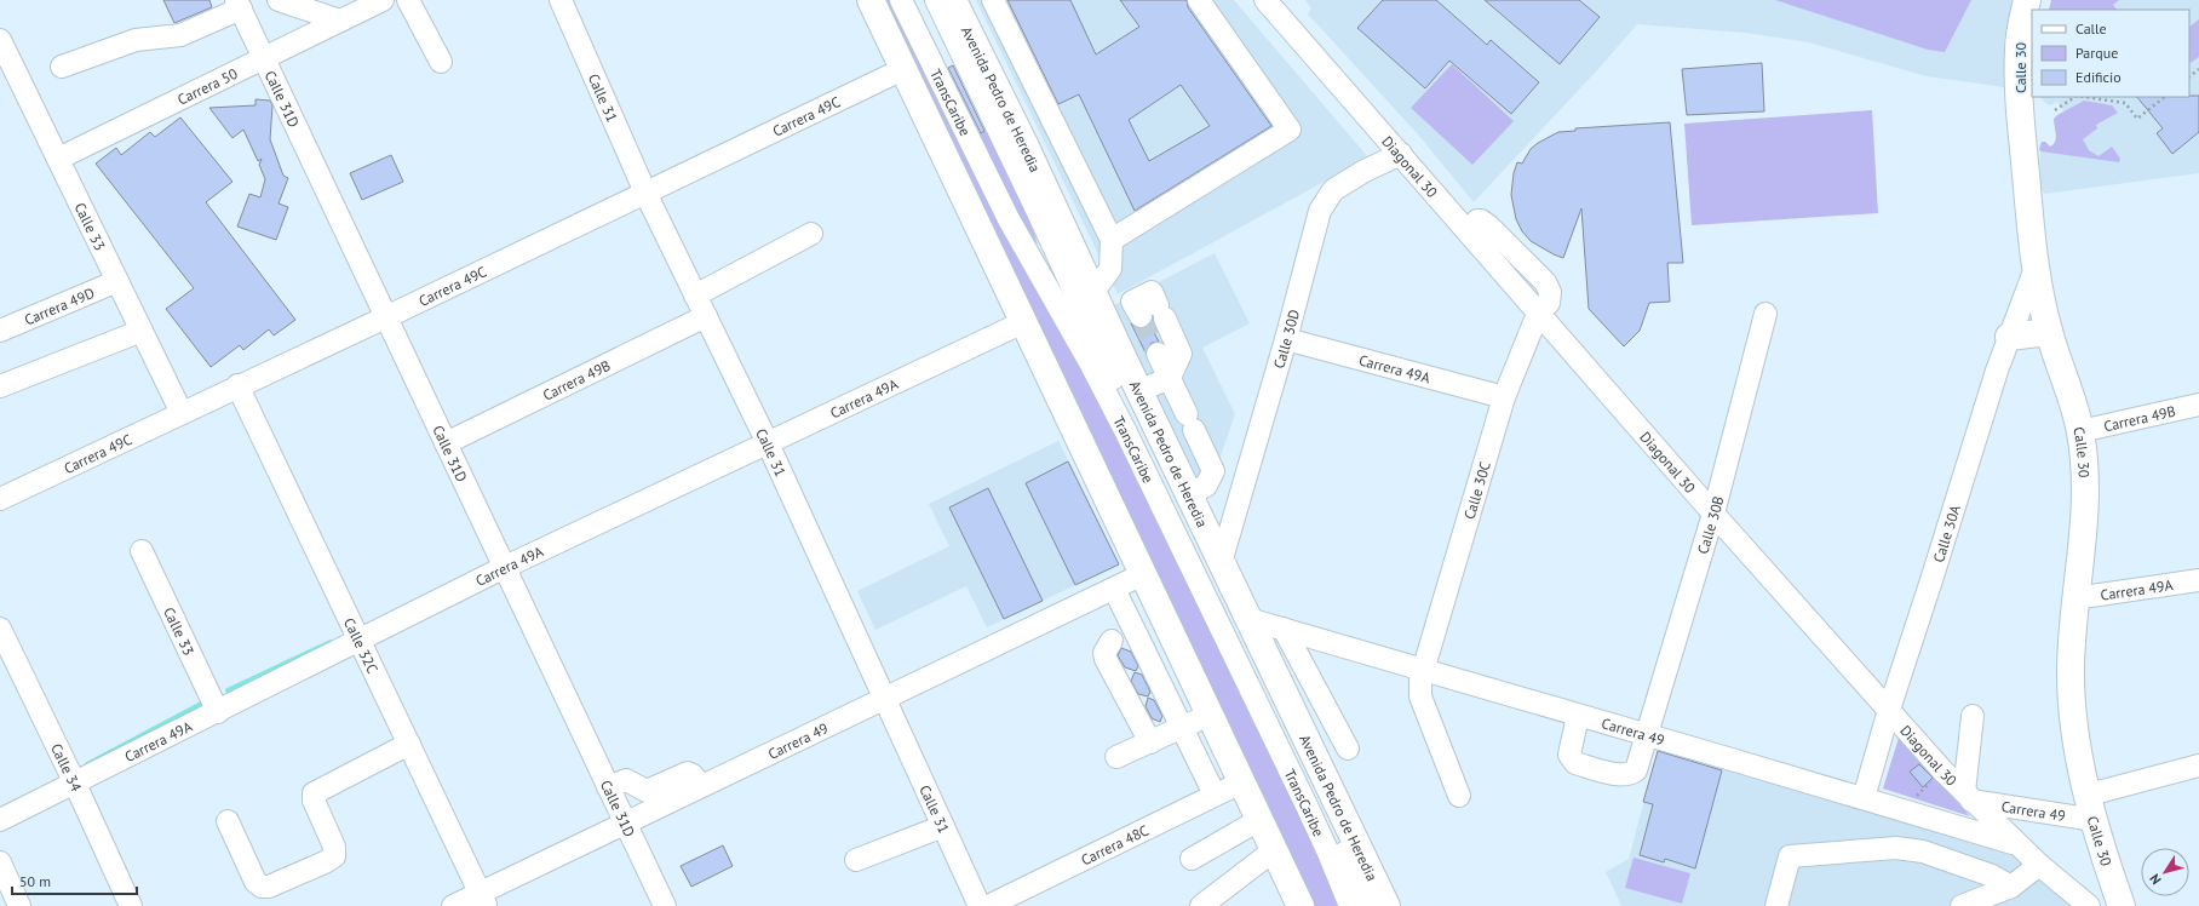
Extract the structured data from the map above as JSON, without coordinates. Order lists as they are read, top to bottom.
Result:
{
  "streets": {
    "main road": ["Calle 30", "Avenida Pedro de Heredia"],
    "street": [
      "Carrera 50",
      "Calle 31D",
      "Calle 31",
      "TransCaribe",
      "Carrera 49C",
      "Diagonal 30",
      "Calle 33",
      "Carrera 49D",
      "Calle 30D",
      "Carrera 49A",
      "Carrera 49B",
      "Calle 30C",
      "Calle 30B",
      "Calle 30A",
      "Calle 32C",
      "Carrera 49",
      "Calle 34",
      "Carrera 48C"
    ]
  },
  "crossings": [
    ["Calle 30", "Carrera 49A"],
    ["Calle 30", "Carrera 49B"],
    ["Calle 30", "Calle 30A"],
    ["Calle 30", "Carrera 49"],
    ["Carrera 50", "Calle 31D"],
    ["Carrera 50", "Calle 33"],
    ["Calle 31D", "Carrera 49C"],
    ["Calle 31D", "Carrera 49A"],
    ["Calle 31D", "Carrera 49B"],
    ["Calle 31D", "Carrera 49"],
    ["Calle 31", "Carrera 49C"],
    ["Calle 31", "Carrera 49A"],
    ["Calle 31", "Carrera 49B"],
    ["Calle 31", "Carrera 49"],
    ["Avenida Pedro de Heredia", "Calle 30D"],
    ["Avenida Pedro de Heredia", "Carrera 49"],
    ["Carrera 49C", "Calle 33"],
    ["Carrera 49C", "Calle 32C"],
    ["Diagonal 30", "Calle 30D"],
    ["Diagonal 30", "Calle 30C"],
    ["Diagonal 30", "Calle 30B"],
    ["Diagonal 30", "Calle 30A"],
    ["Diagonal 30", "Carrera 49"],
    ["Calle 33", "Carrera 49D"],
    ["Calle 33", "Carrera 49A"],
    ["Calle 30D", "Carrera 49A"],
    ["Carrera 49A", "Calle 30C"],
    ["Carrera 49A", "Calle 32C"],
    ["Carrera 49A", "Calle 34"],
    ["Calle 30C", "Carrera 49"],
    ["Calle 30B", "Carrera 49"],
    ["Calle 30A", "Carrera 49"],
    ["Calle 32C", "Carrera 49"]
  ],
  "legend": ["Calle", "Parque", "Edificio"],
  "scale_bar": "50 m",
  "north": "bottom left"
}
